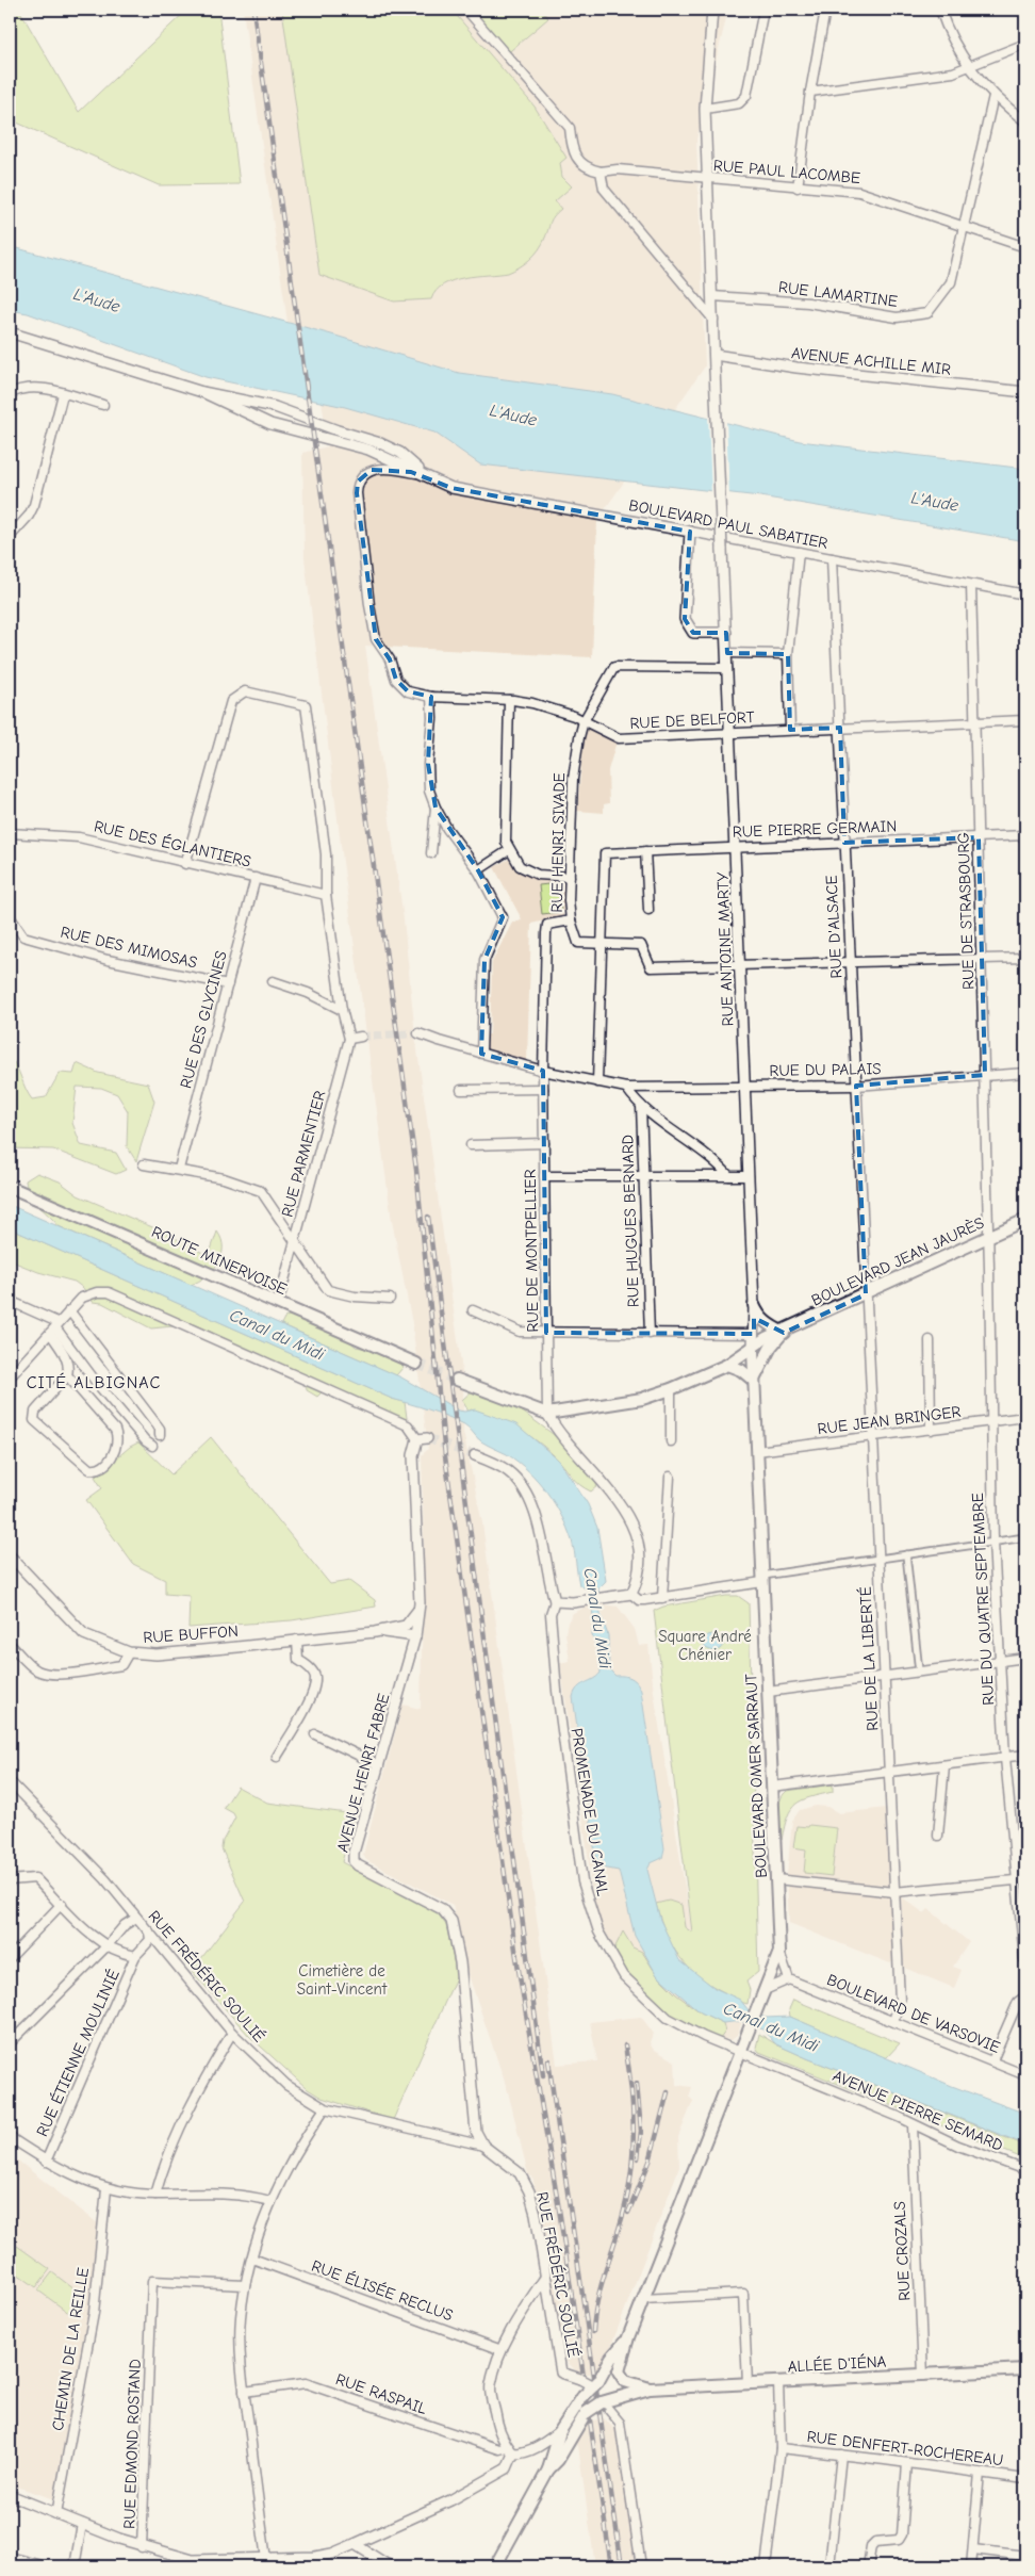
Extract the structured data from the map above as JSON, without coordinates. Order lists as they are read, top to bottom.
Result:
{
  "streets": {
    "main road": [
      "ROUTE MINERVOISE",
      "BOULEVARD JEAN JAURÈS",
      "BOULEVARD OMER SARRAUT",
      "ALLÉE D'IÉNA"
    ],
    "street": [
      "RUE PAUL LACOMBE",
      "RUE LAMARTINE",
      "AVENUE ACHILLE MIR",
      "BOULEVARD PAUL SABATIER",
      "RUE DE BELFORT",
      "RUE PIERRE GERMAIN",
      "RUE HENRI SIVADE",
      "RUE DES ÉGLANTIERS",
      "RUE DE STRASBOURG",
      "RUE D'ALSACE",
      "RUE DES MIMOSAS",
      "RUE ANTOINE MARTY",
      "RUE DES GLYCINES",
      "RUE DU PALAIS",
      "RUE PARMENTIER",
      "RUE HUGUES BERNARD",
      "RUE DE MONTPELLIER",
      "RUE JEAN BRINGER",
      "RUE DU QUATRE SEPTEMBRE",
      "RUE BUFFON",
      "RUE DE LA LIBERTÉ",
      "AVENUE HENRI FABRE",
      "PROMENADE DU CANAL",
      "RUE FRÉDÉRIC SOULIÉ",
      "BOULEVARD DE VARSOVIE",
      "RUE ÉTIENNE MOULINIÉ",
      "AVENUE PIERRE SEMARD",
      "RUE CROZALS",
      "RUE ÉLISÉE RECLUS",
      "CHEMIN DE LA REILLE",
      "RUE RASPAIL",
      "RUE EDMOND ROSTAND",
      "RUE DENFERT-ROCHEREAU"
    ]
  },
  "crossings": [
    ["RUE PAUL LACOMBE", "RUE LAMARTINE"],
    ["RUE PAUL LACOMBE", "RUE ANTOINE MARTY"],
    ["RUE LAMARTINE", "RUE ANTOINE MARTY"],
    ["AVENUE ACHILLE MIR", "RUE ANTOINE MARTY"],
    ["BOULEVARD PAUL SABATIER", "RUE DE BELFORT"],
    ["BOULEVARD PAUL SABATIER", "RUE DE STRASBOURG"],
    ["BOULEVARD PAUL SABATIER", "RUE D'ALSACE"],
    ["RUE DE BELFORT", "RUE HENRI SIVADE"],
    ["RUE DE BELFORT", "RUE DE STRASBOURG"],
    ["RUE DE BELFORT", "RUE D'ALSACE"],
    ["RUE DE BELFORT", "RUE ANTOINE MARTY"],
    ["RUE PIERRE GERMAIN", "RUE HENRI SIVADE"],
    ["RUE PIERRE GERMAIN", "RUE DE STRASBOURG"],
    ["RUE PIERRE GERMAIN", "RUE D'ALSACE"],
    ["RUE PIERRE GERMAIN", "RUE ANTOINE MARTY"],
    ["RUE HENRI SIVADE", "RUE ANTOINE MARTY"],
    ["RUE HENRI SIVADE", "RUE DE MONTPELLIER"],
    ["RUE DES ÉGLANTIERS", "RUE DES GLYCINES"],
    ["RUE DES ÉGLANTIERS", "RUE PARMENTIER"],
    ["RUE DE STRASBOURG", "RUE DU PALAIS"],
    ["RUE DE STRASBOURG", "BOULEVARD JEAN JAURÈS"],
    ["RUE DE STRASBOURG", "RUE DU QUATRE SEPTEMBRE"],
    ["RUE D'ALSACE", "RUE DU PALAIS"],
    ["RUE D'ALSACE", "BOULEVARD JEAN JAURÈS"],
    ["RUE D'ALSACE", "RUE DE LA LIBERTÉ"],
    ["RUE DES MIMOSAS", "RUE DES GLYCINES"],
    ["RUE ANTOINE MARTY", "RUE DU PALAIS"],
    ["RUE ANTOINE MARTY", "BOULEVARD JEAN JAURÈS"],
    ["RUE ANTOINE MARTY", "BOULEVARD OMER SARRAUT"],
    ["RUE DU PALAIS", "RUE DE MONTPELLIER"],
    ["RUE PARMENTIER", "ROUTE MINERVOISE"],
    ["BOULEVARD JEAN JAURÈS", "RUE DU QUATRE SEPTEMBRE"],
    ["BOULEVARD JEAN JAURÈS", "RUE DE LA LIBERTÉ"],
    ["BOULEVARD JEAN JAURÈS", "BOULEVARD OMER SARRAUT"],
    ["RUE JEAN BRINGER", "RUE DU QUATRE SEPTEMBRE"],
    ["RUE JEAN BRINGER", "RUE DE LA LIBERTÉ"],
    ["RUE JEAN BRINGER", "BOULEVARD OMER SARRAUT"],
    ["RUE BUFFON", "AVENUE HENRI FABRE"],
    ["RUE DE LA LIBERTÉ", "BOULEVARD DE VARSOVIE"],
    ["AVENUE HENRI FABRE", "RUE FRÉDÉRIC SOULIÉ"],
    ["BOULEVARD OMER SARRAUT", "PROMENADE DU CANAL"],
    ["BOULEVARD OMER SARRAUT", "AVENUE PIERRE SEMARD"],
    ["PROMENADE DU CANAL", "AVENUE PIERRE SEMARD"],
    ["RUE FRÉDÉRIC SOULIÉ", "RUE ÉTIENNE MOULINIÉ"],
    ["AVENUE PIERRE SEMARD", "RUE CROZALS"],
    ["RUE CROZALS", "ALLÉE D'IÉNA"]
  ],
  "districts": ["CITÉ ALBIGNAC"],
  "water": ["L'Aude", "Canal du Midi"],
  "parks": ["Square André Chénier", "Cimetière de Saint-Vincent"]
}
